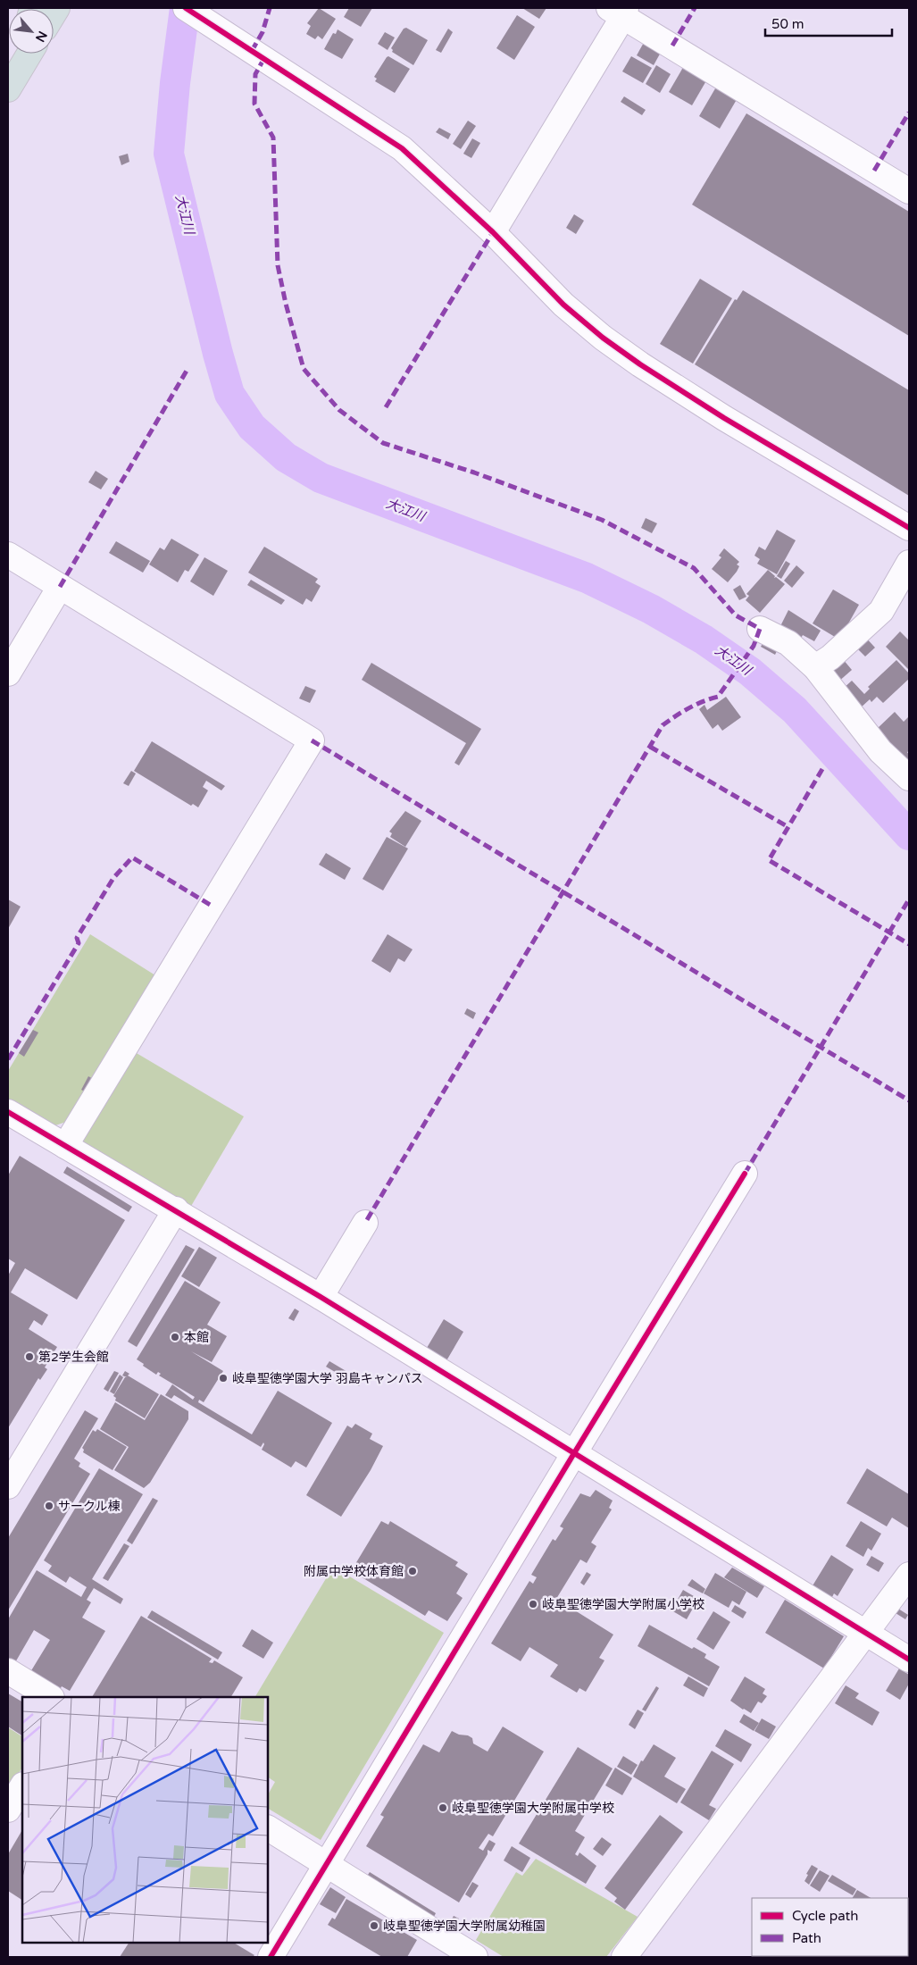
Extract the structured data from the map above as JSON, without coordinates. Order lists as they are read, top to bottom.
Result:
{
  "water": ["大江川"],
  "places": [
    "本館",
    "第2学生会館",
    "岐阜聖徳学園大学 羽島キャンパス",
    "サークル棟",
    "附属中学校体育館",
    "岐阜聖徳学園大学附属小学校",
    "岐阜聖徳学園大学附属中学校",
    "岐阜聖徳学園大学附属幼稚園"
  ],
  "legend": ["Cycle path", "Path"],
  "scale_bar": "50 m",
  "north": "bottom right"
}
